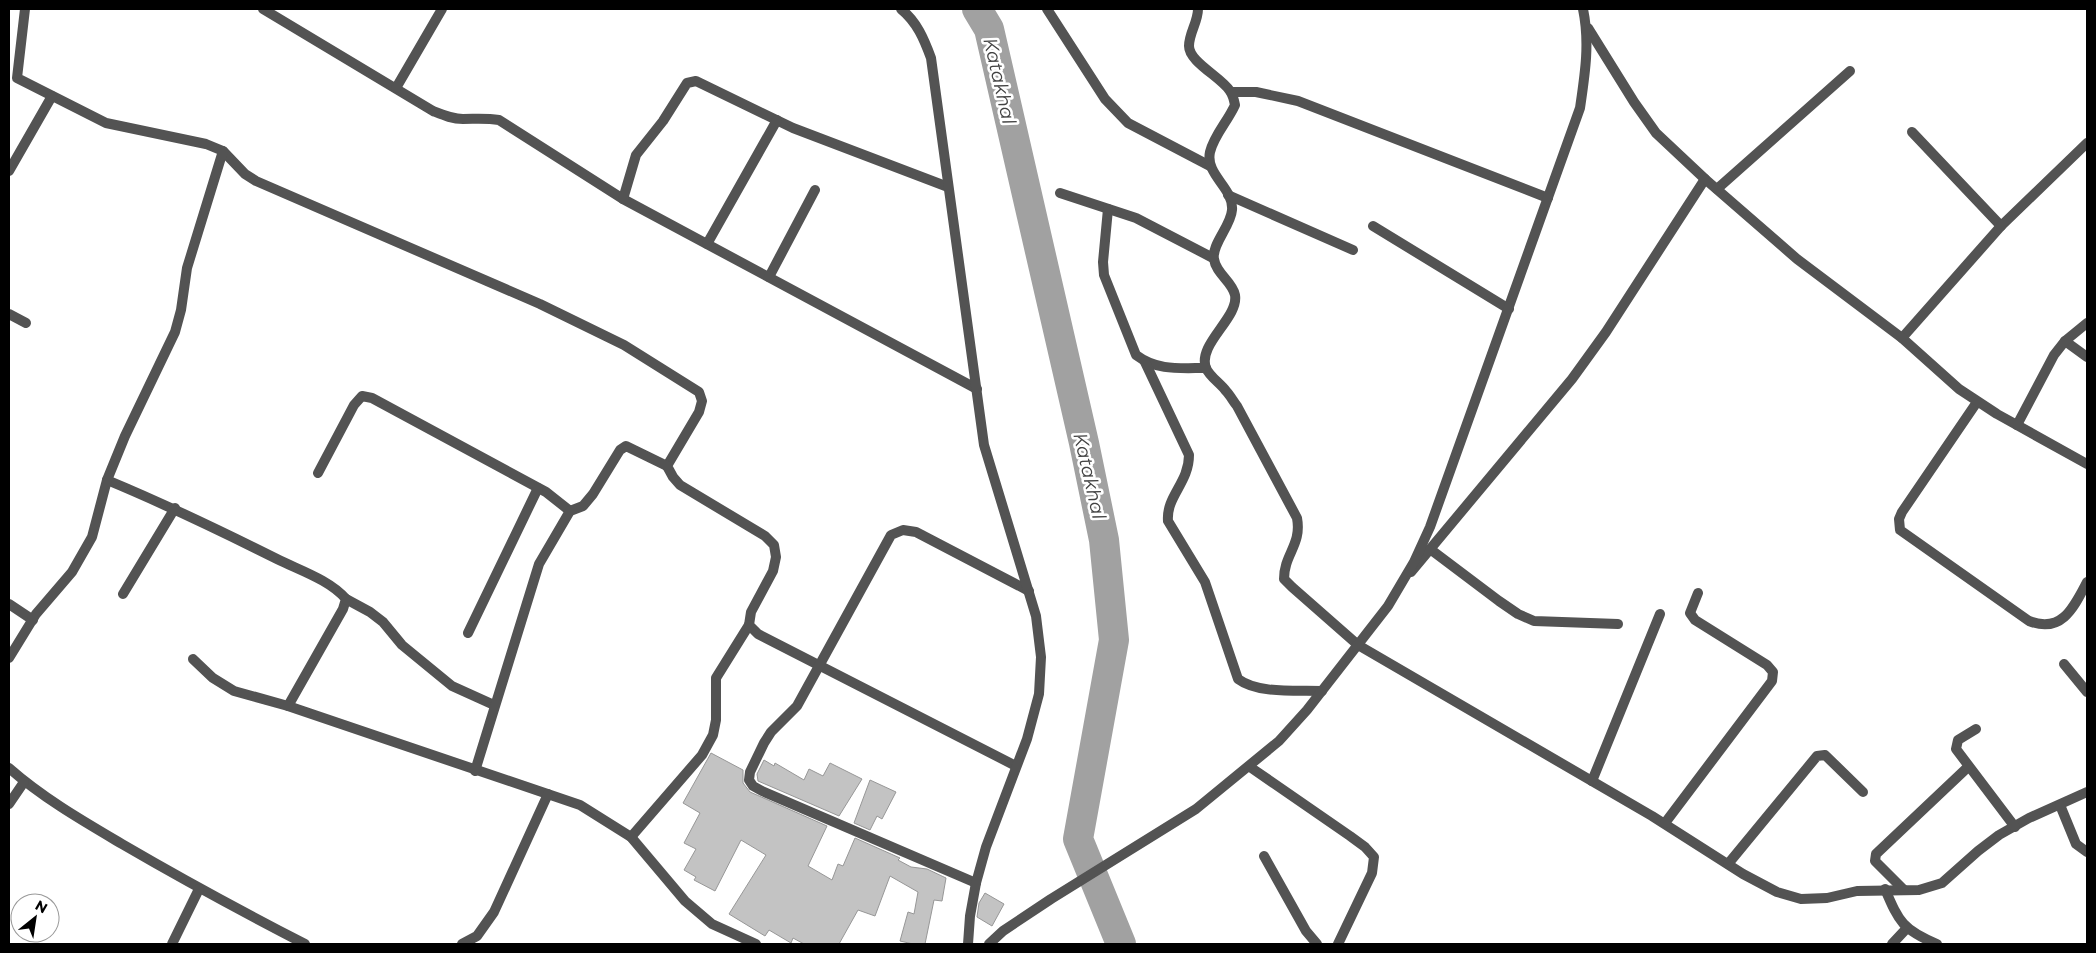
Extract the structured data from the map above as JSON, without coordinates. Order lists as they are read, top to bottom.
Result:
{
  "water": ["Katakhal"],
  "north": "top right"
}
